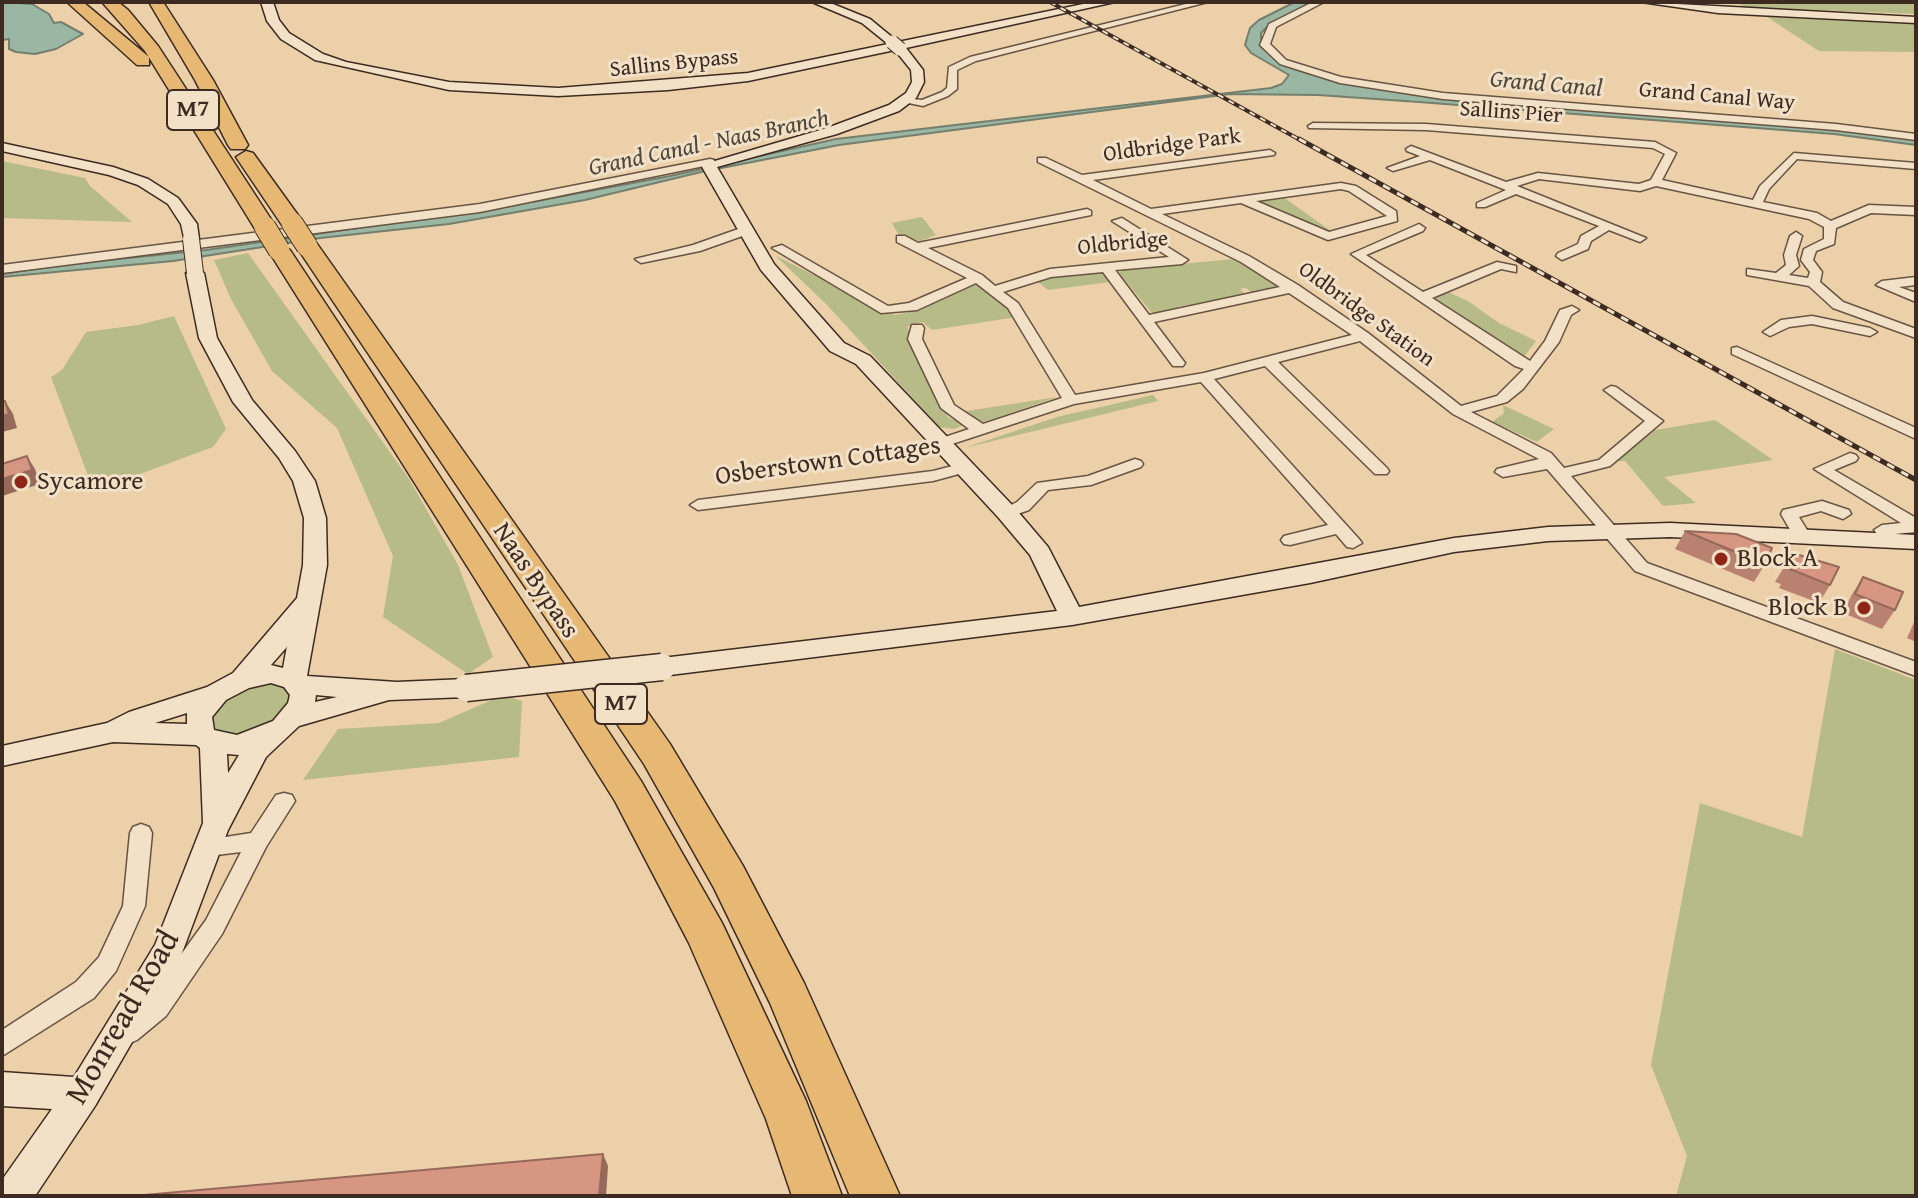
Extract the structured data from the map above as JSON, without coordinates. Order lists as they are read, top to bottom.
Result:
{
  "streets": {
    "highway": ["M7", "Naas Bypass"],
    "main road": ["Sallins Bypass", "Monread Road"],
    "street": [
      "Grand Canal Way",
      "Sallins Pier",
      "Oldbridge Park",
      "Oldbridge",
      "Oldbridge Station",
      "Osberstown Cottages"
    ]
  },
  "crossings": [
    ["M7", "Naas Bypass"],
    ["Oldbridge Park", "Oldbridge Station"]
  ],
  "water": ["Grand Canal", "Grand Canal - Naas Branch"],
  "places": ["Sycamore", "Block A", "Block B"]
}
